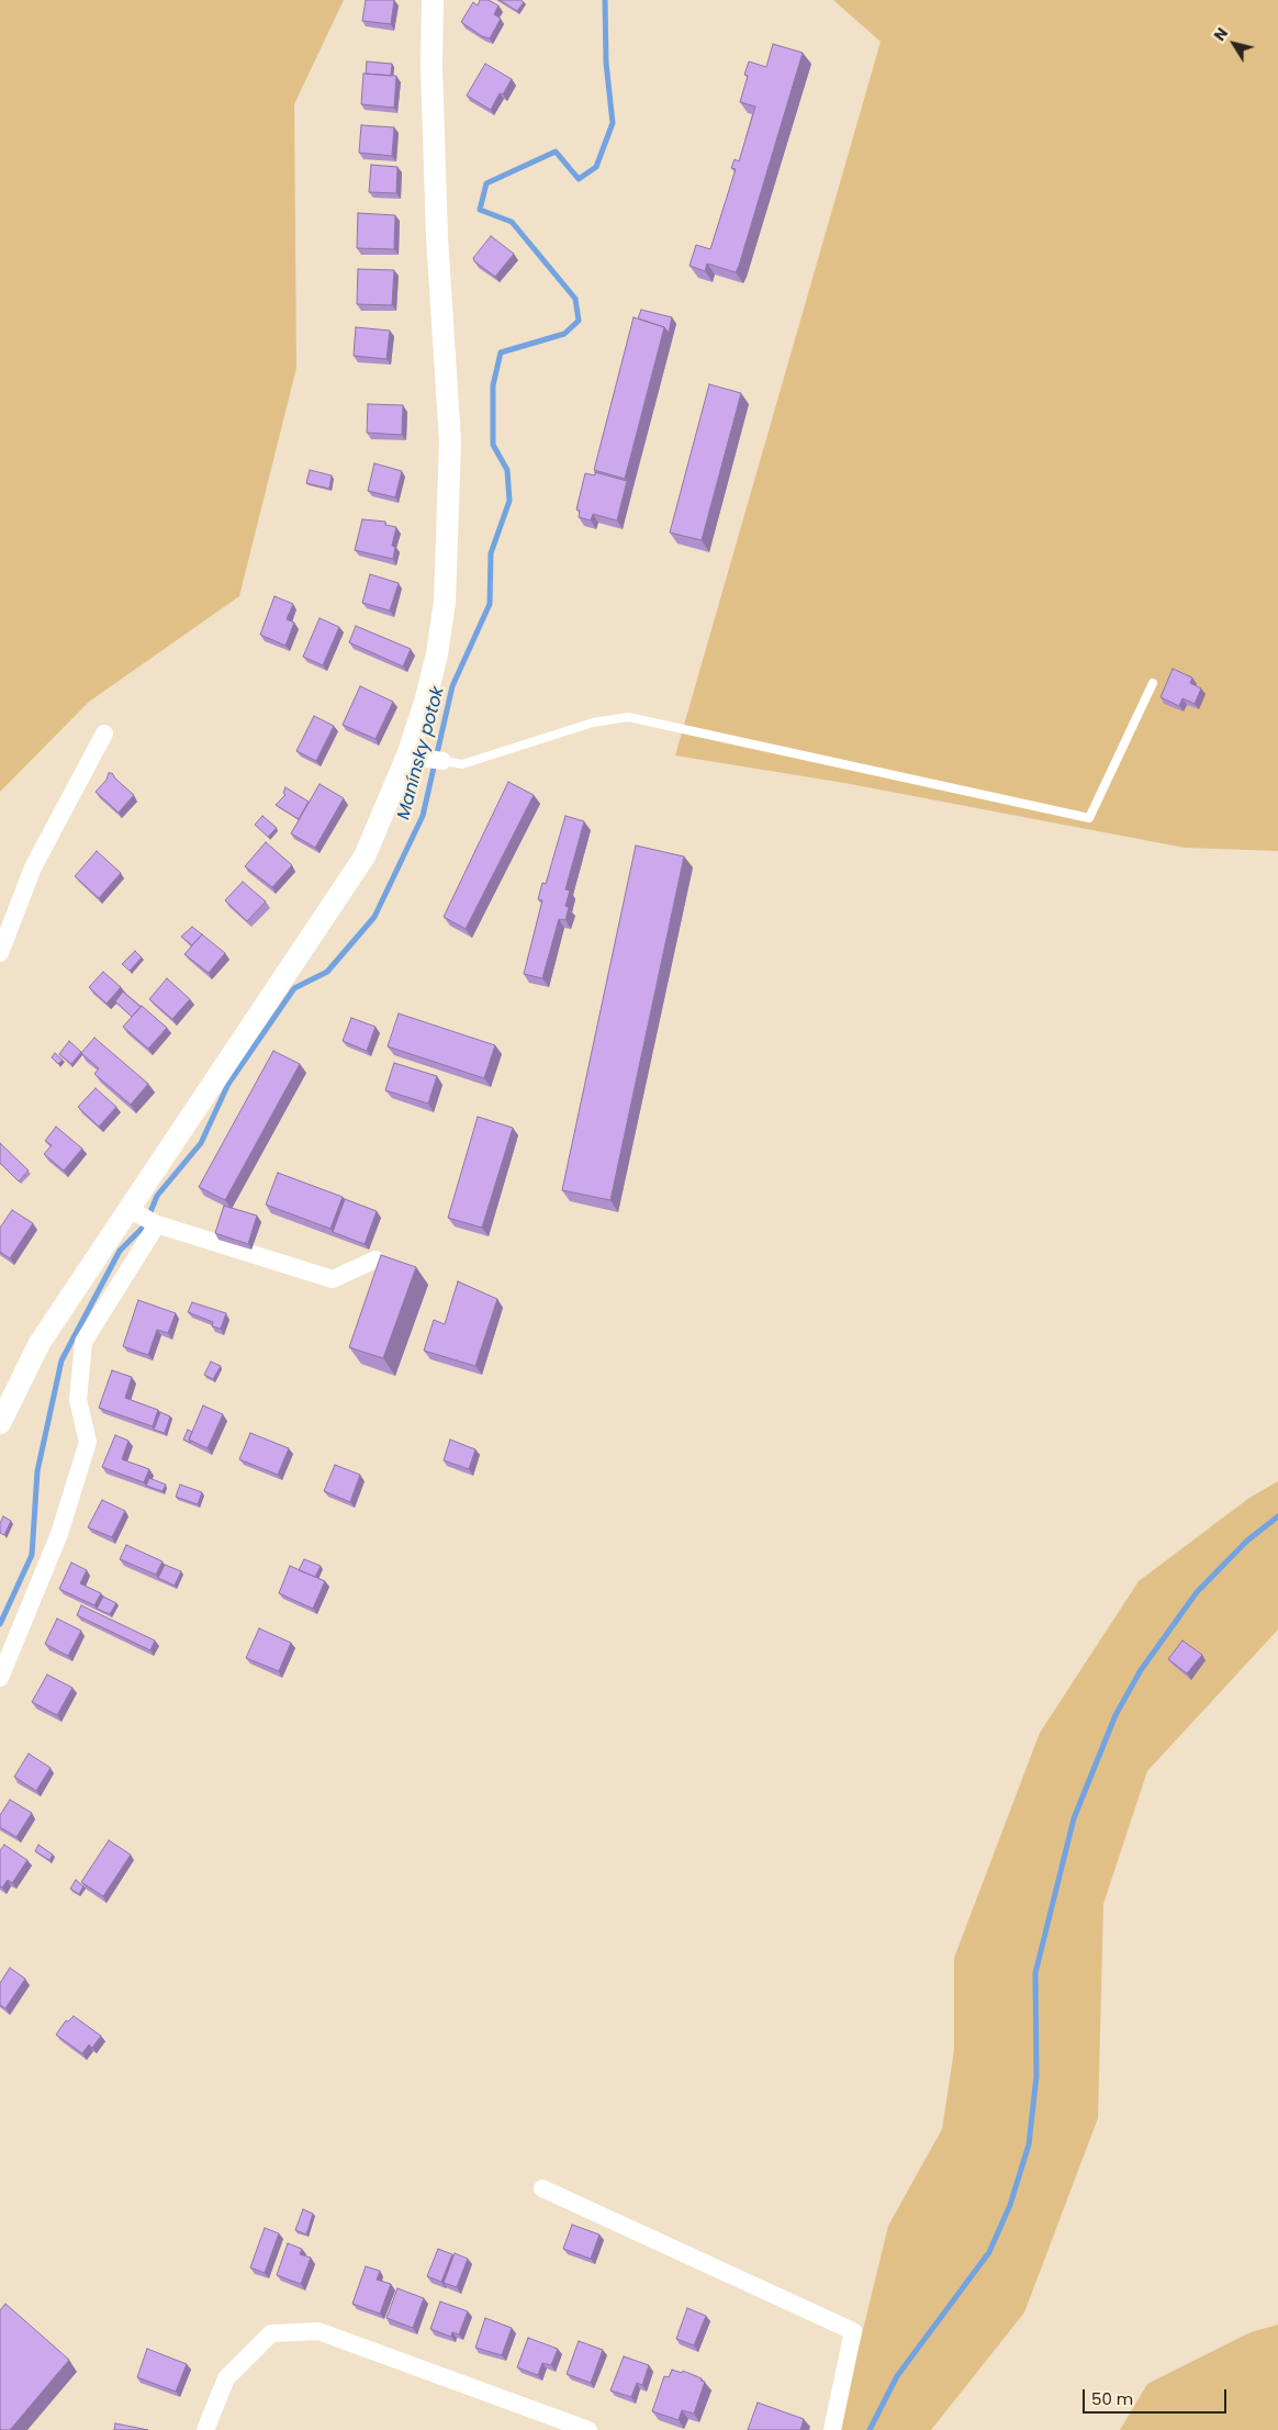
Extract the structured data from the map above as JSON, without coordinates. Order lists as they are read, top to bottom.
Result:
{
  "water": ["Manínsky potok"],
  "scale_bar": "50 m",
  "north": "top left"
}
